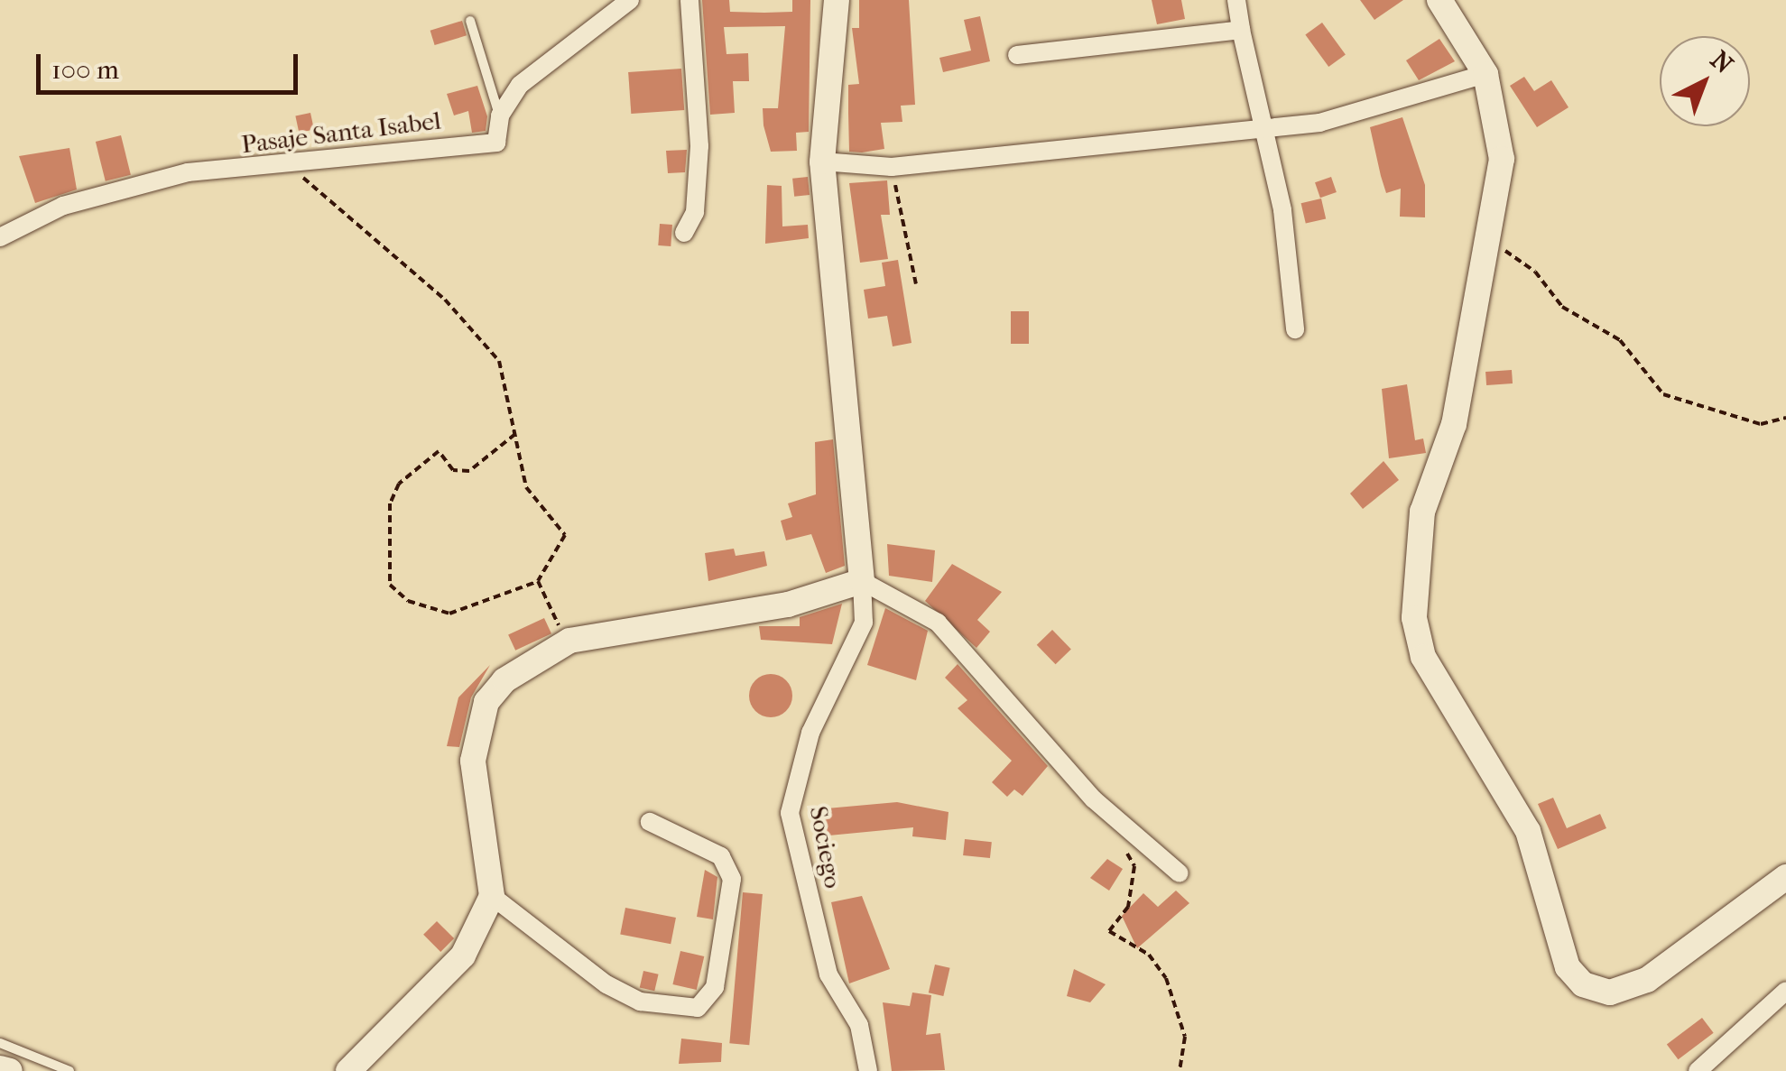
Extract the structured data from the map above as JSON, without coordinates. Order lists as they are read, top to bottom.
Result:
{
  "streets": {
    "street": ["Pasaje Santa Isabel", "Sociego"]
  },
  "scale_bar": "100 m",
  "north": "top right"
}
